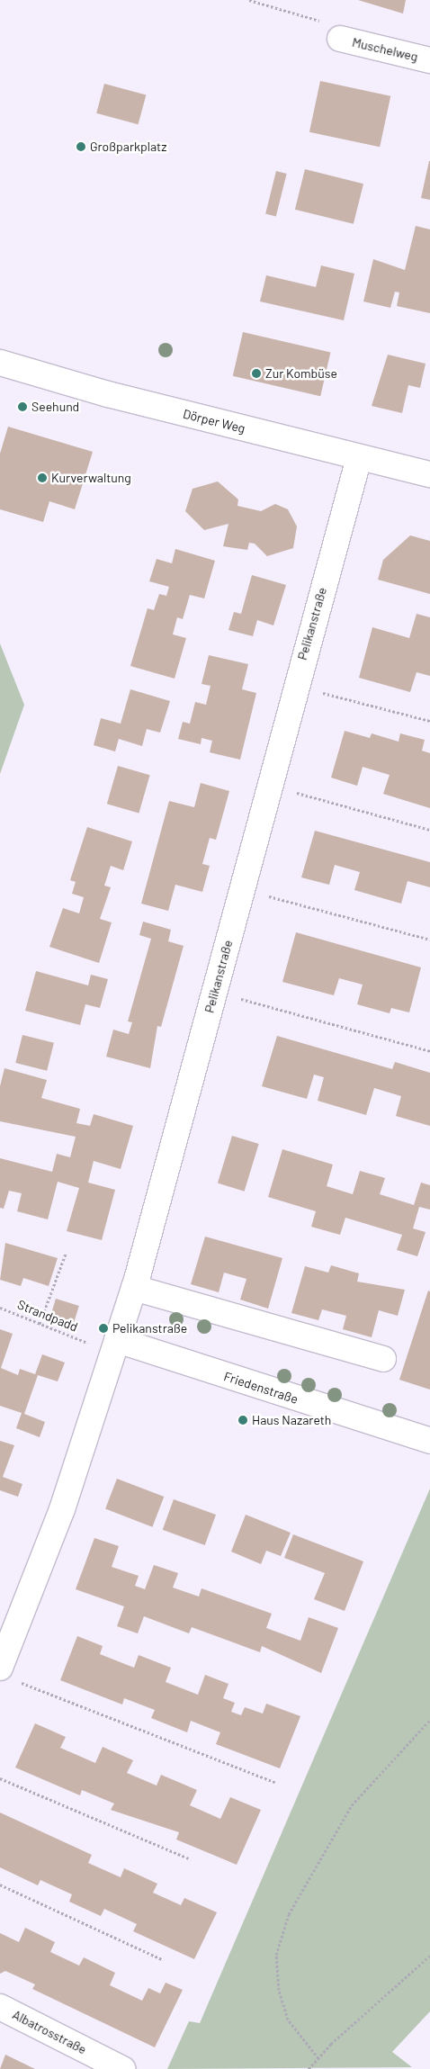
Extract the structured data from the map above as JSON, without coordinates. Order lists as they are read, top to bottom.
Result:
{
  "streets": {
    "street": [
      "Muschelweg",
      "Dörper Weg",
      "Pelikanstraße",
      "Friedenstraße",
      "Albatrosstraße"
    ],
    "path": ["Strandpadd"]
  },
  "crossings": [
    ["Dörper Weg", "Pelikanstraße"],
    ["Pelikanstraße", "Strandpadd"],
    ["Pelikanstraße", "Friedenstraße"],
    ["Strandpadd", "Friedenstraße"]
  ],
  "places": [
    "Großparkplatz",
    "Zur Kombüse",
    "Seehund",
    "Kurverwaltung",
    "Pelikanstraße",
    "Haus Nazareth"
  ]
}
